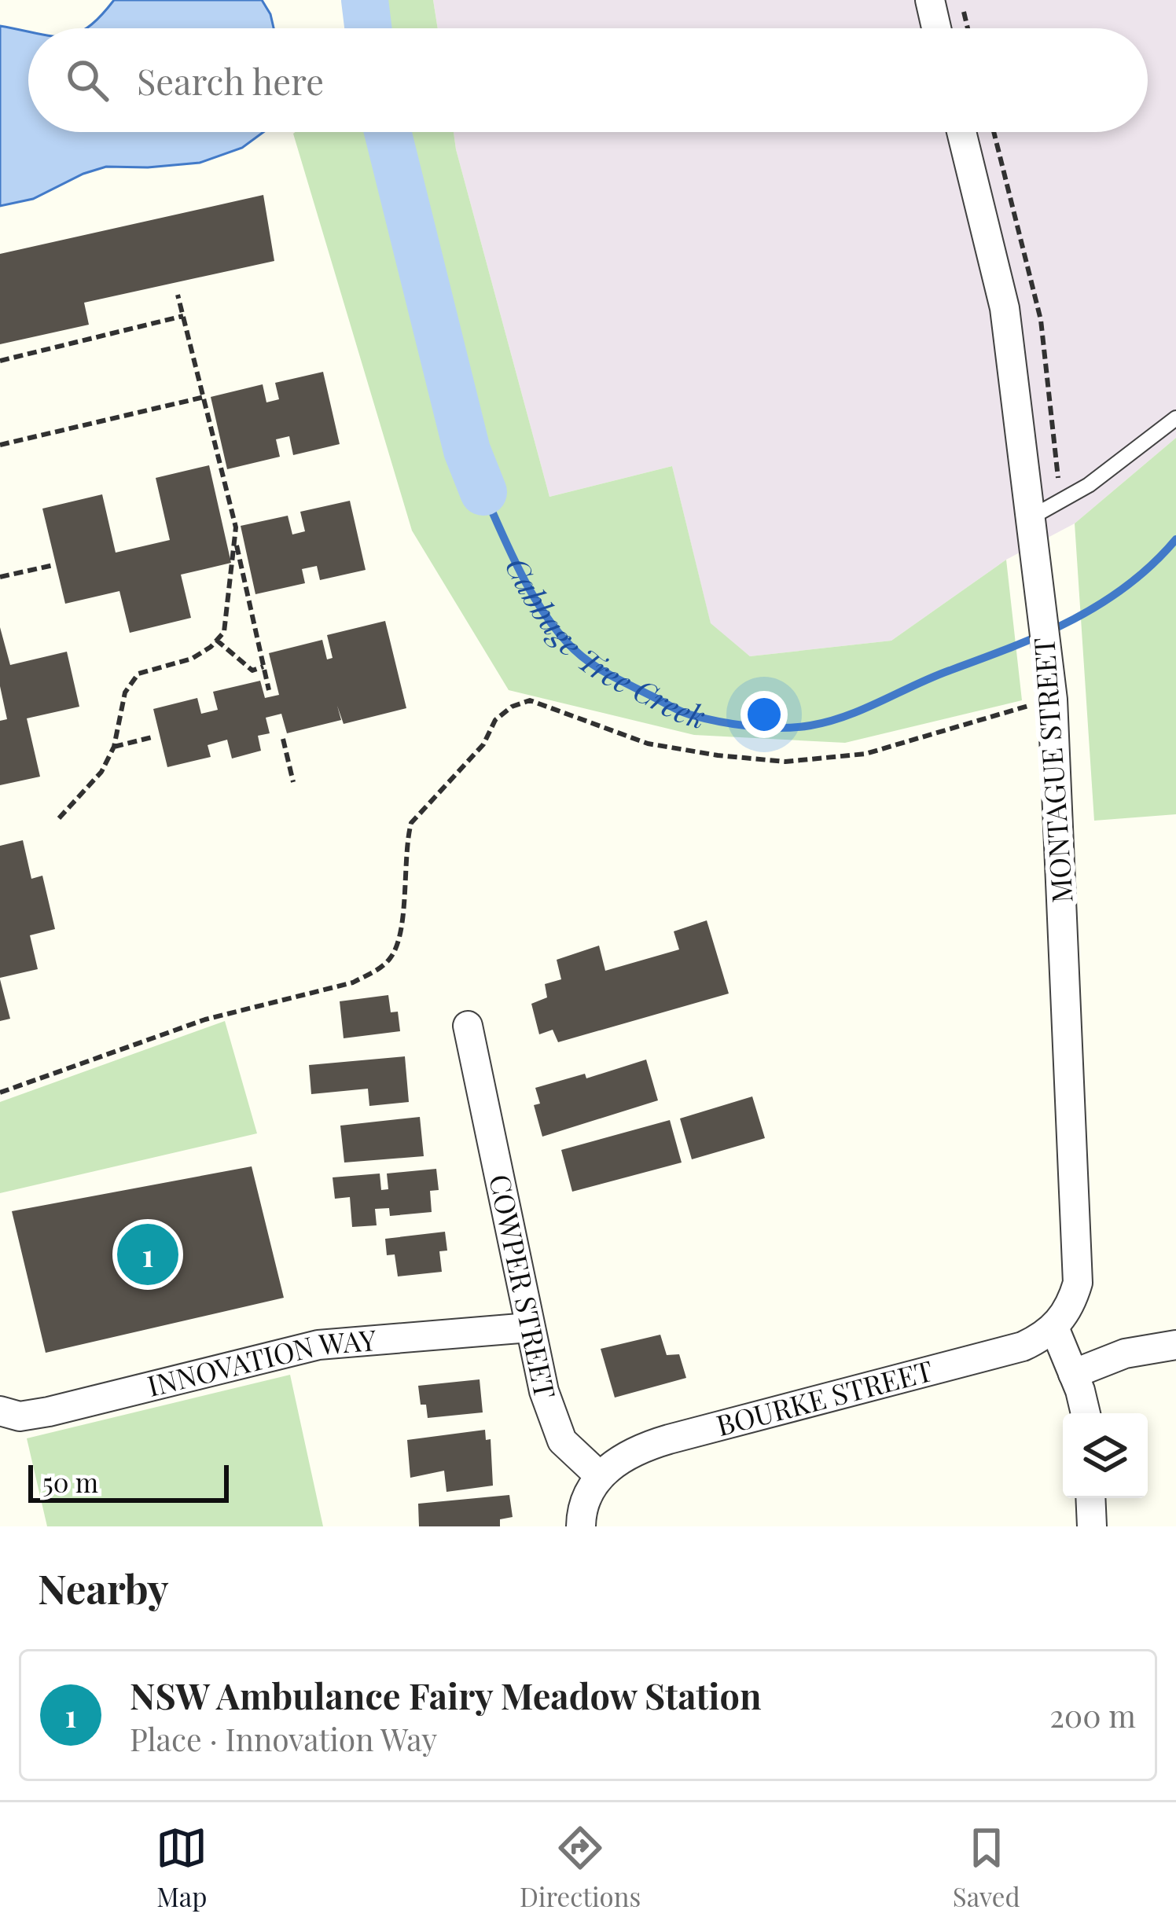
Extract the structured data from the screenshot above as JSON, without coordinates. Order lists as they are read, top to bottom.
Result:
{
  "streets": {
    "street": [
      "MONTAGUE STREET",
      "COWPER STREET",
      "INNOVATION WAY",
      "BOURKE STREET"
    ]
  },
  "crossings": [
    ["MONTAGUE STREET", "BOURKE STREET"],
    ["COWPER STREET", "INNOVATION WAY"],
    ["COWPER STREET", "BOURKE STREET"]
  ],
  "water": ["Cabbage Tree Creek"],
  "scale_bar": "50 m",
  "page": {
    "search": "Search here",
    "pins": "1",
    "scale": "50 m",
    "heading": "Nearby",
    "list": [
      {
        "mark": "1",
        "name": "NSW Ambulance Fairy Meadow Station",
        "note": "Place · Innovation Way",
        "value": "200 m"
      }
    ],
    "nav": ["Map", "Directions", "Saved"]
  }
}
